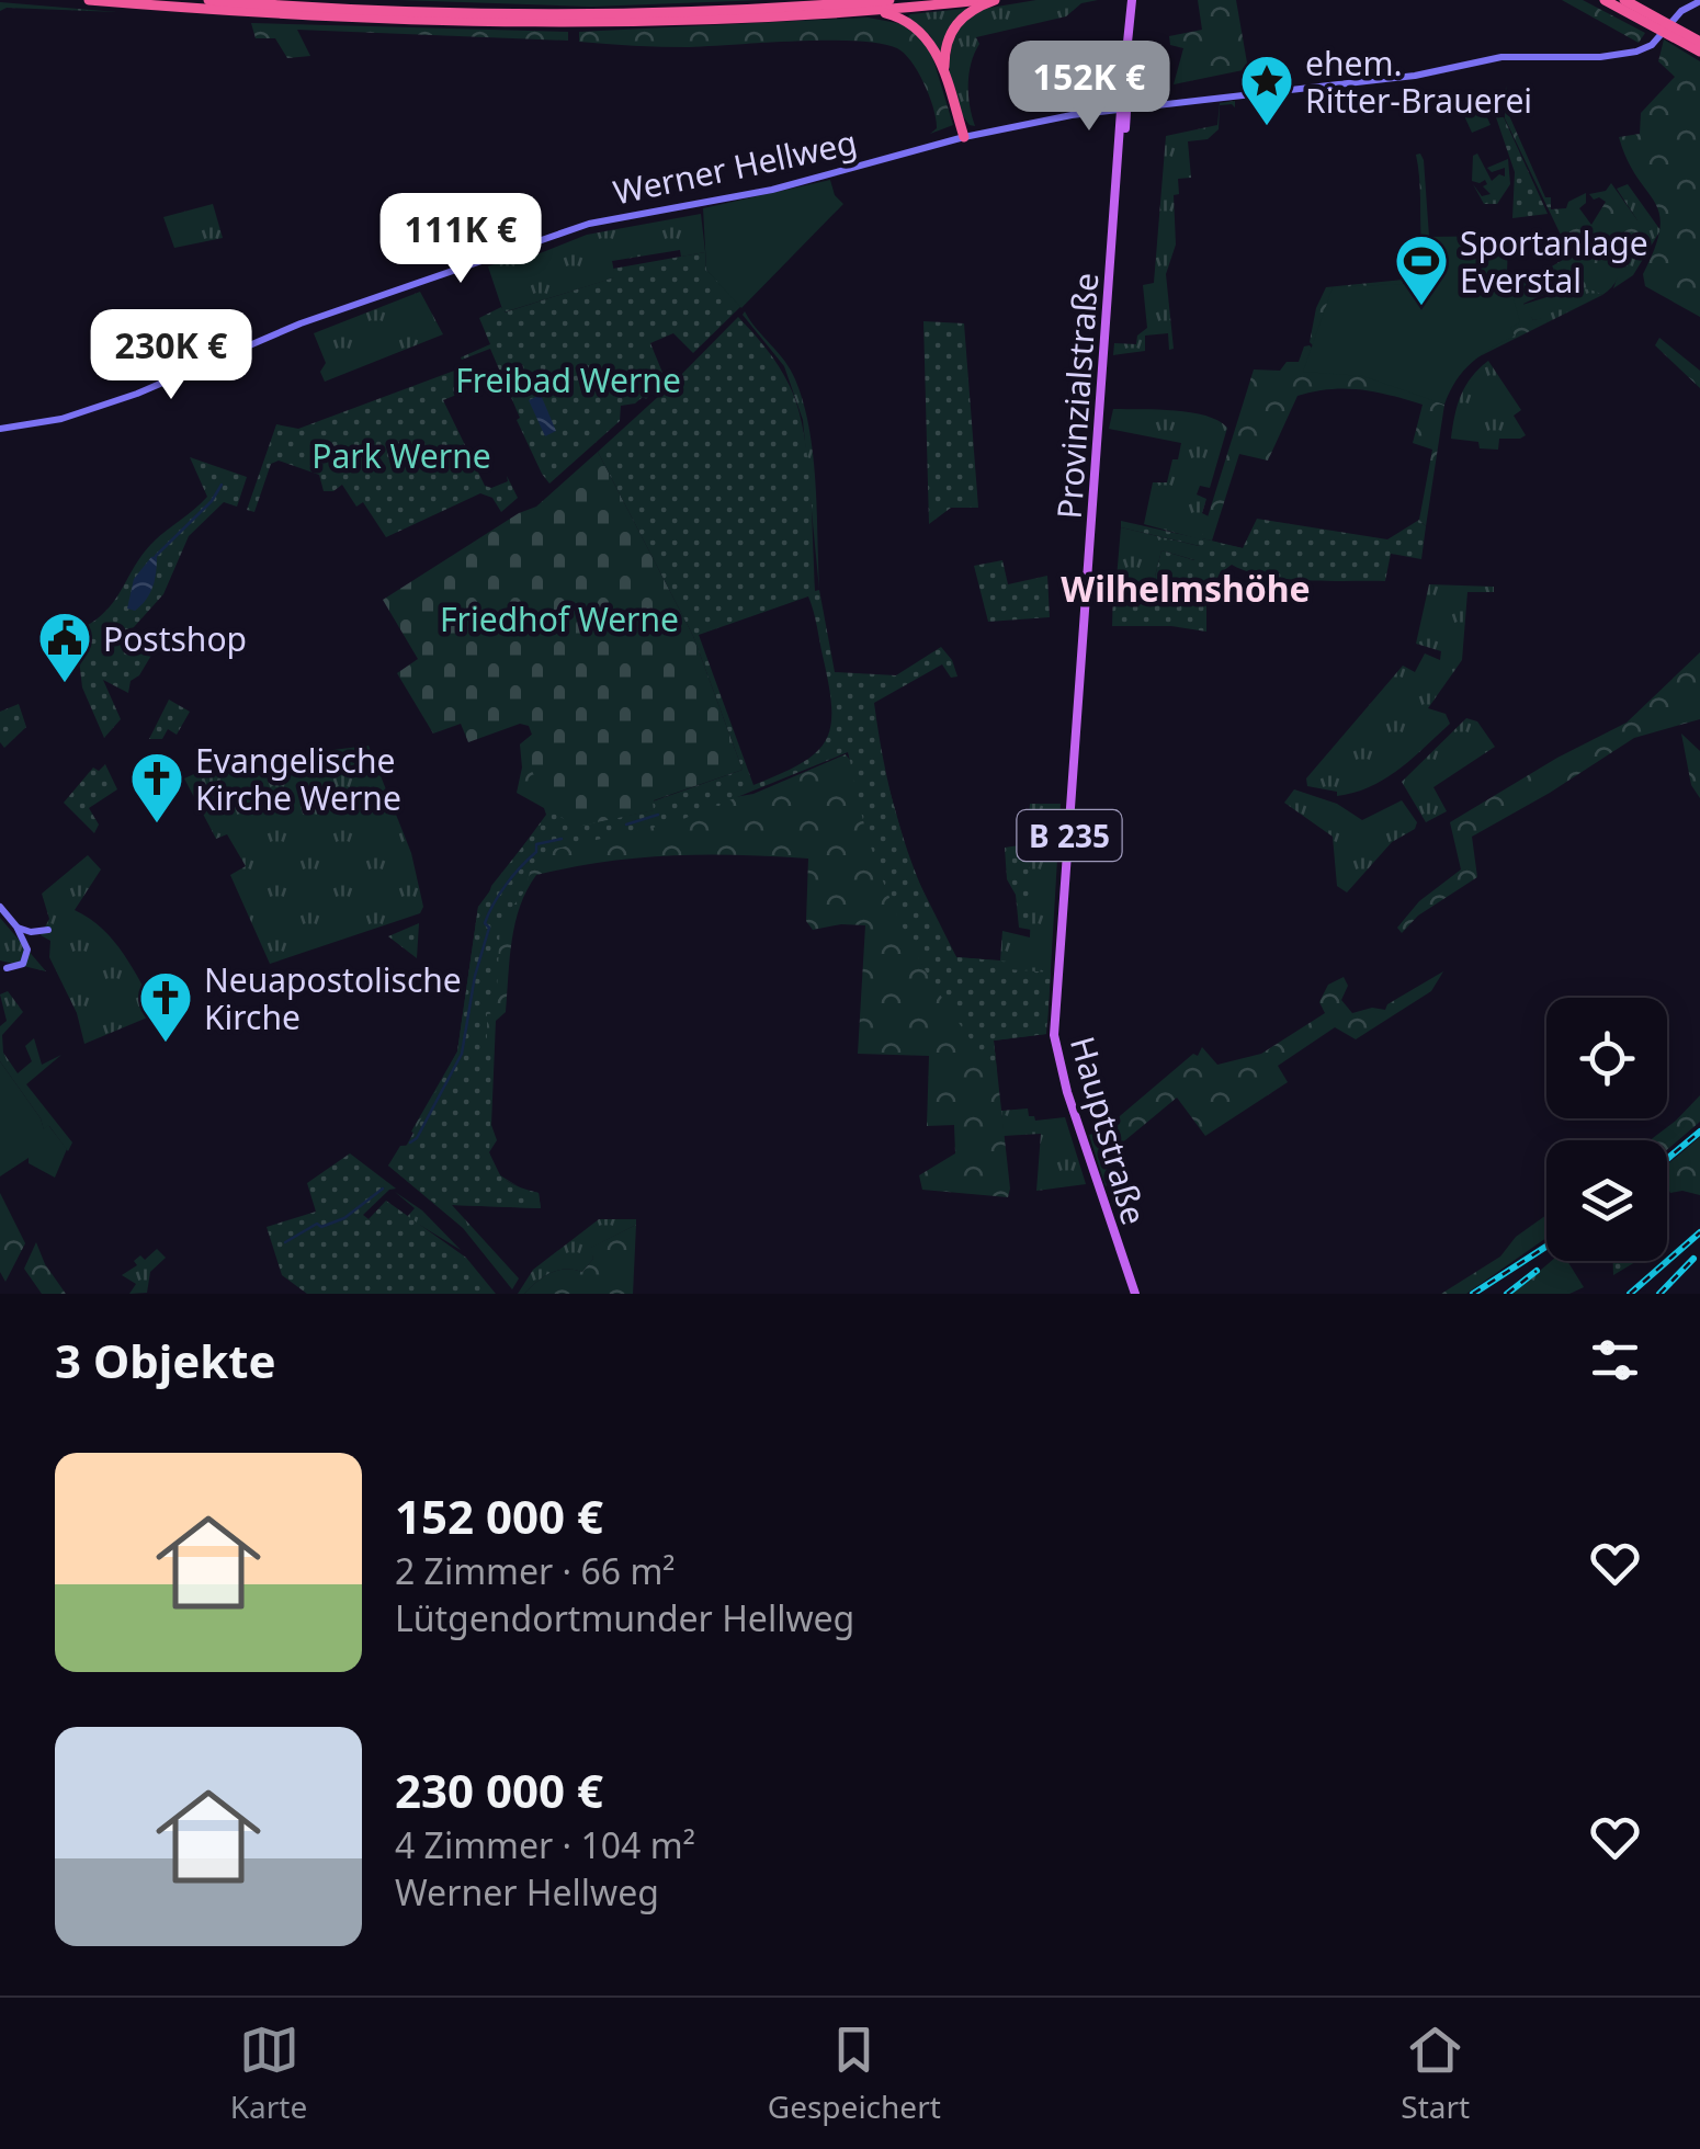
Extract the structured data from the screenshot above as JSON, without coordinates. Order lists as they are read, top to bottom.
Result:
{
  "streets": {
    "main road": [
      "Werner Hellweg",
      "Provinzialstraße",
      "B 235",
      "Hauptstraße"
    ]
  },
  "crossings": [
    ["Werner Hellweg", "Provinzialstraße"],
    ["Provinzialstraße", "Hauptstraße"]
  ],
  "districts": ["Wilhelmshöhe"],
  "parks": ["Freibad Werne", "Park Werne", "Friedhof Werne"],
  "places": {
    "place": ["ehem. Ritter-Brauerei"],
    "sports": ["Sportanlage Everstal"],
    "public building": ["Postshop"],
    "church": ["Evangelische Kirche Werne", "Neuapostolische Kirche"]
  },
  "page": {
    "price": ["152K €", "111K €", "230K €"],
    "heading": "3 Objekte",
    "list": [
      {
        "name": "152 000 €",
        "note": "2 Zimmer · 66 m² · Lütgendortmunder Hellweg"
      },
      {
        "name": "230 000 €",
        "note": "4 Zimmer · 104 m² · Werner Hellweg"
      }
    ],
    "tabs": ["Karte", "Gespeichert", "Start"]
  }
}
